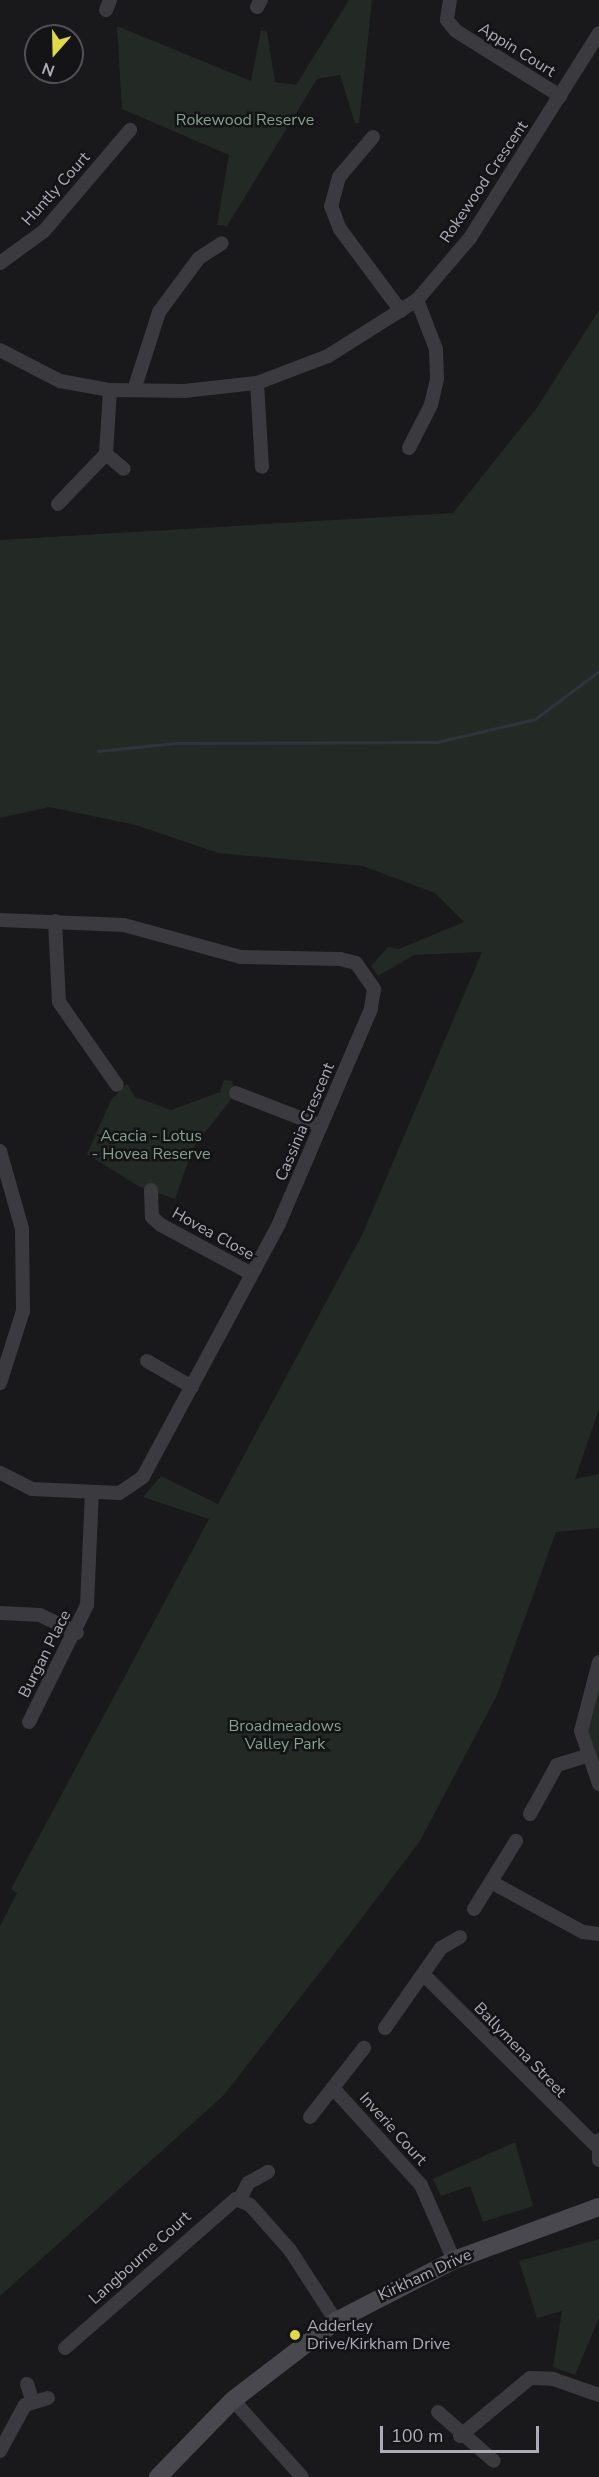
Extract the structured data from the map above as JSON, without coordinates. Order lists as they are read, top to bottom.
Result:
{
  "streets": {
    "street": [
      "Appin Court",
      "Rokewood Crescent",
      "Huntly Court",
      "Cassinia Crescent",
      "Hovea Close",
      "Burgan Place",
      "Ballymena Street",
      "Inverie Court",
      "Langbourne Court",
      "Kirkham Drive"
    ]
  },
  "crossings": [
    ["Appin Court", "Rokewood Crescent"],
    ["Cassinia Crescent", "Hovea Close"],
    ["Cassinia Crescent", "Burgan Place"],
    ["Inverie Court", "Kirkham Drive"]
  ],
  "parks": ["Rokewood Reserve", "Acacia - Lotus - Hovea Reserve", "Broadmeadows Valley Park"],
  "places": ["Adderley Drive/Kirkham Drive"],
  "scale_bar": "100 m",
  "north": "bottom"
}
